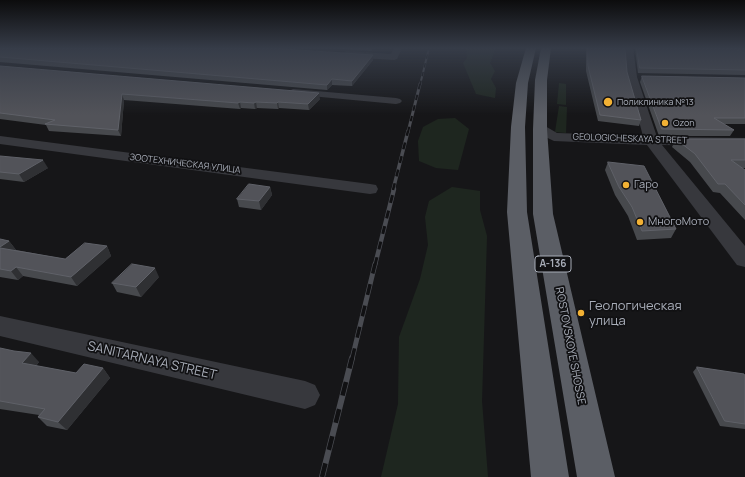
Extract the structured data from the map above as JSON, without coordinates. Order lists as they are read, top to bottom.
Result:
{
  "streets": {
    "highway": ["А-136", "ROSTOVSKOYE SHOSSE"],
    "street": ["GEOLOGICHESKAYA STREET", "ЗООТЕХНИЧЕСКАЯ УЛИЦА", "SANITARNAYA STREET"]
  },
  "crossings": [
    ["GEOLOGICHESKAYA STREET", "ROSTOVSKOYE SHOSSE"]
  ],
  "places": [
    "Поликлиника №13",
    "Ozon",
    "Гаро",
    "МногоМото",
    "Геологическая улица"
  ]
}
